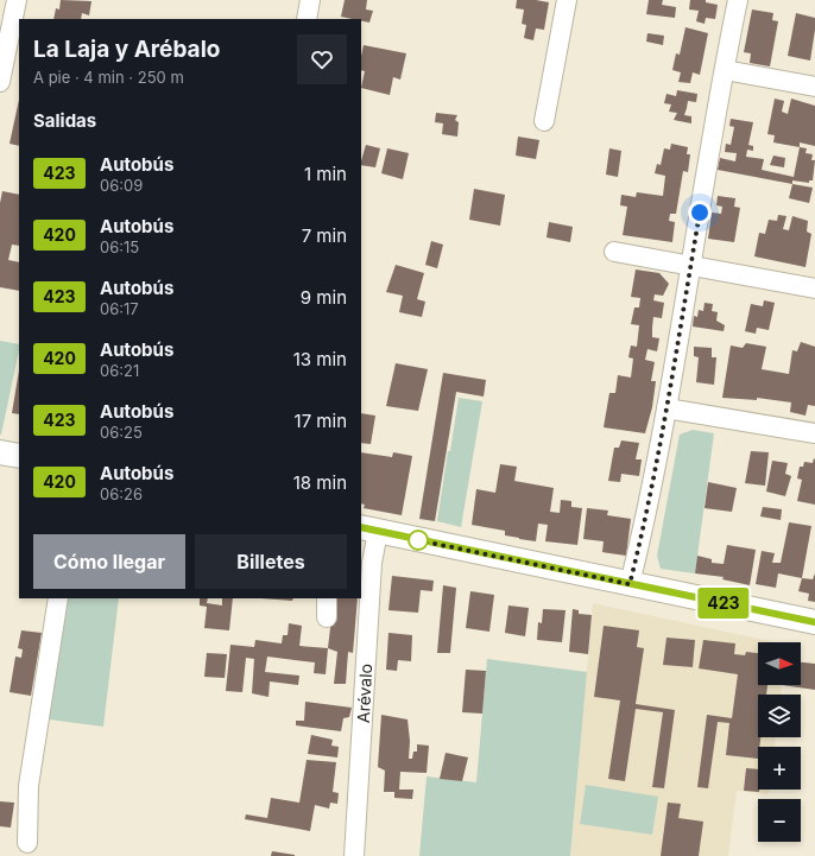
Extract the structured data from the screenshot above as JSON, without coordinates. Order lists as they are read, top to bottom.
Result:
{
  "streets": {
    "street": ["Arévalo"]
  },
  "lines": ["bus line 423"],
  "north": "right",
  "page": {
    "on_map": "423",
    "heading": [
      ["La Laja y Arébalo", "A pie · 4 min · 250 m"],
      "Salidas"
    ],
    "list": [
      {
        "mark": "423",
        "name": "Autobús",
        "note": "06:09",
        "value": "1 min"
      },
      {
        "mark": "420",
        "name": "Autobús",
        "note": "06:15",
        "value": "7 min"
      },
      {
        "mark": "423",
        "name": "Autobús",
        "note": "06:17",
        "value": "9 min"
      },
      {
        "mark": "420",
        "name": "Autobús",
        "note": "06:21",
        "value": "13 min"
      },
      {
        "mark": "423",
        "name": "Autobús",
        "note": "06:25",
        "value": "17 min"
      },
      {
        "mark": "420",
        "name": "Autobús",
        "note": "06:26",
        "value": "18 min"
      }
    ],
    "buttons": ["Cómo llegar", "Billetes"],
    "map_buttons": ["+", "−"]
  }
}
